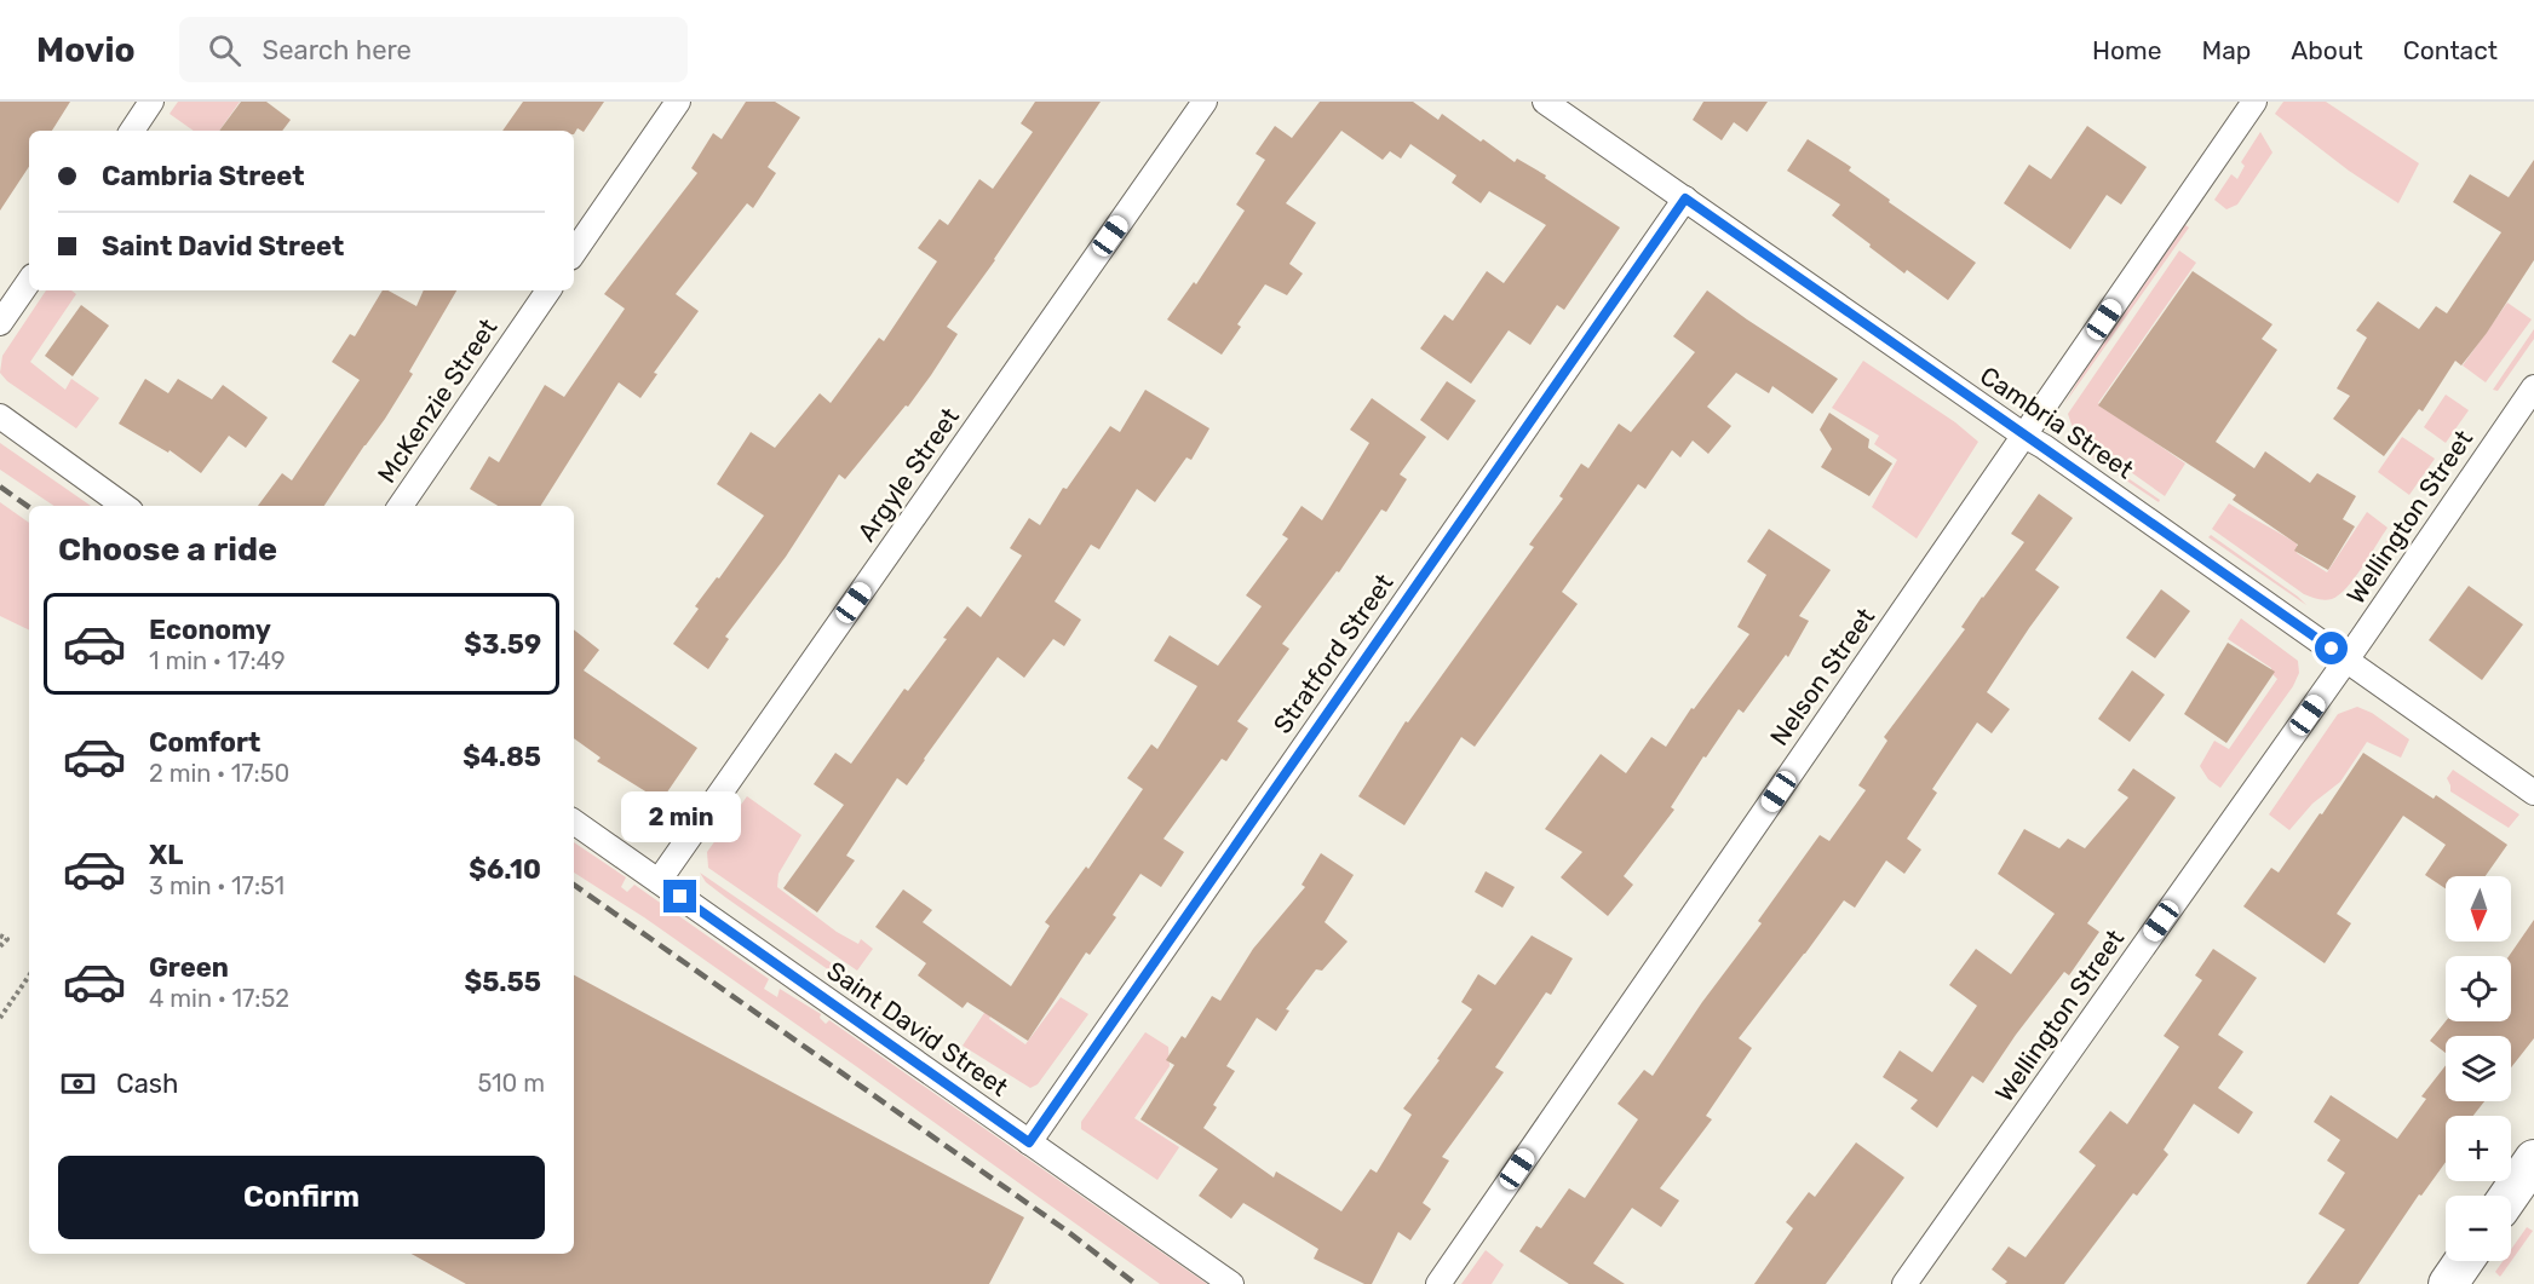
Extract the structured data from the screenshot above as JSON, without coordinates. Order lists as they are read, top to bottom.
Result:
{
  "streets": {
    "street": [
      "McKenzie Street",
      "Cambria Street",
      "Argyle Street",
      "Wellington Street",
      "Stratford Street",
      "Nelson Street",
      "Saint David Street"
    ]
  },
  "crossings": [
    ["Cambria Street", "Wellington Street"],
    ["Cambria Street", "Stratford Street"],
    ["Cambria Street", "Nelson Street"],
    ["Argyle Street", "Saint David Street"],
    ["Stratford Street", "Saint David Street"]
  ],
  "north": "bottom",
  "page": {
    "header": "Movio",
    "search": "Search here",
    "nav": [
      "Home",
      "Map",
      "About",
      "Contact"
    ],
    "banner": ["Cambria Street", "Saint David Street"],
    "heading": "Choose a ride",
    "list": [
      {
        "name": "Economy",
        "note": "1 min · 17:49",
        "value": "$3.59"
      },
      {
        "name": "Comfort",
        "note": "2 min · 17:50",
        "value": "$4.85"
      },
      {
        "name": "XL",
        "note": "3 min · 17:51",
        "value": "$6.10"
      },
      {
        "name": "Green",
        "note": "4 min · 17:52",
        "value": "$5.55"
      }
    ],
    "bubble": "2 min",
    "map_buttons": ["+", "−"],
    "pay": ["Cash", "510 m"],
    "buttons": "Confirm"
  }
}
